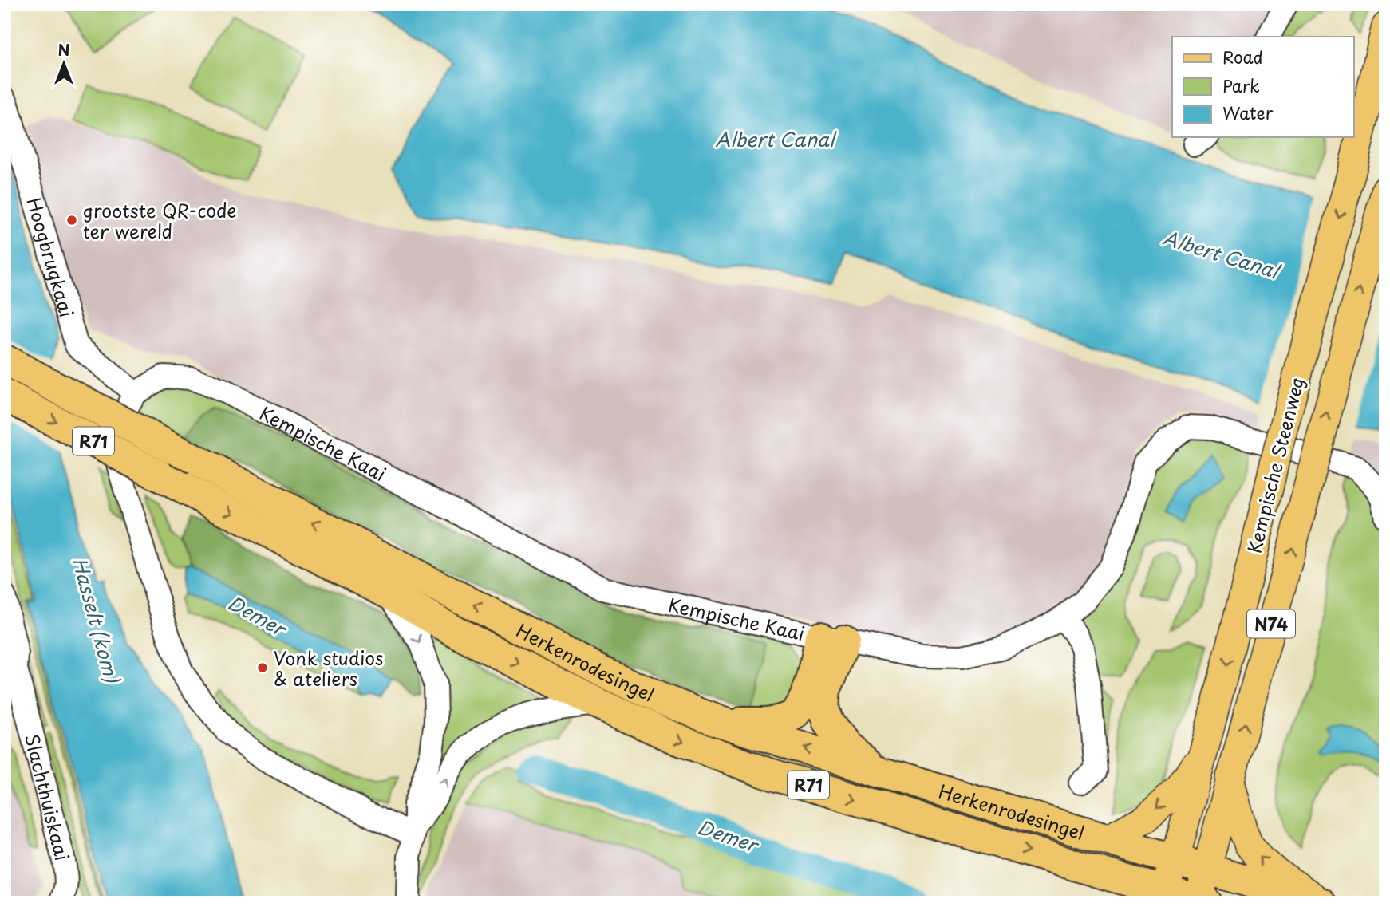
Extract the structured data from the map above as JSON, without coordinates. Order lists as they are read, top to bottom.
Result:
{
  "streets": {
    "highway": ["R71", "Herkenrodesingel"],
    "main road": ["Kempische Steenweg", "N74"],
    "street": ["Hoogbrugkaai", "Kempische Kaai", "Slachthuiskaai"]
  },
  "crossings": [
    ["Hoogbrugkaai", "Kempische Kaai"],
    ["R71", "Kempische Steenweg"],
    ["R71", "Herkenrodesingel"],
    ["Kempische Steenweg", "Herkenrodesingel"]
  ],
  "water": ["Albert Canal", "Demer", "Hasselt (kom)"],
  "places": ["grootste QR-code ter wereld", "Vonk studios & ateliers"],
  "legend": ["Road", "Park", "Water"],
  "north": "top"
}
